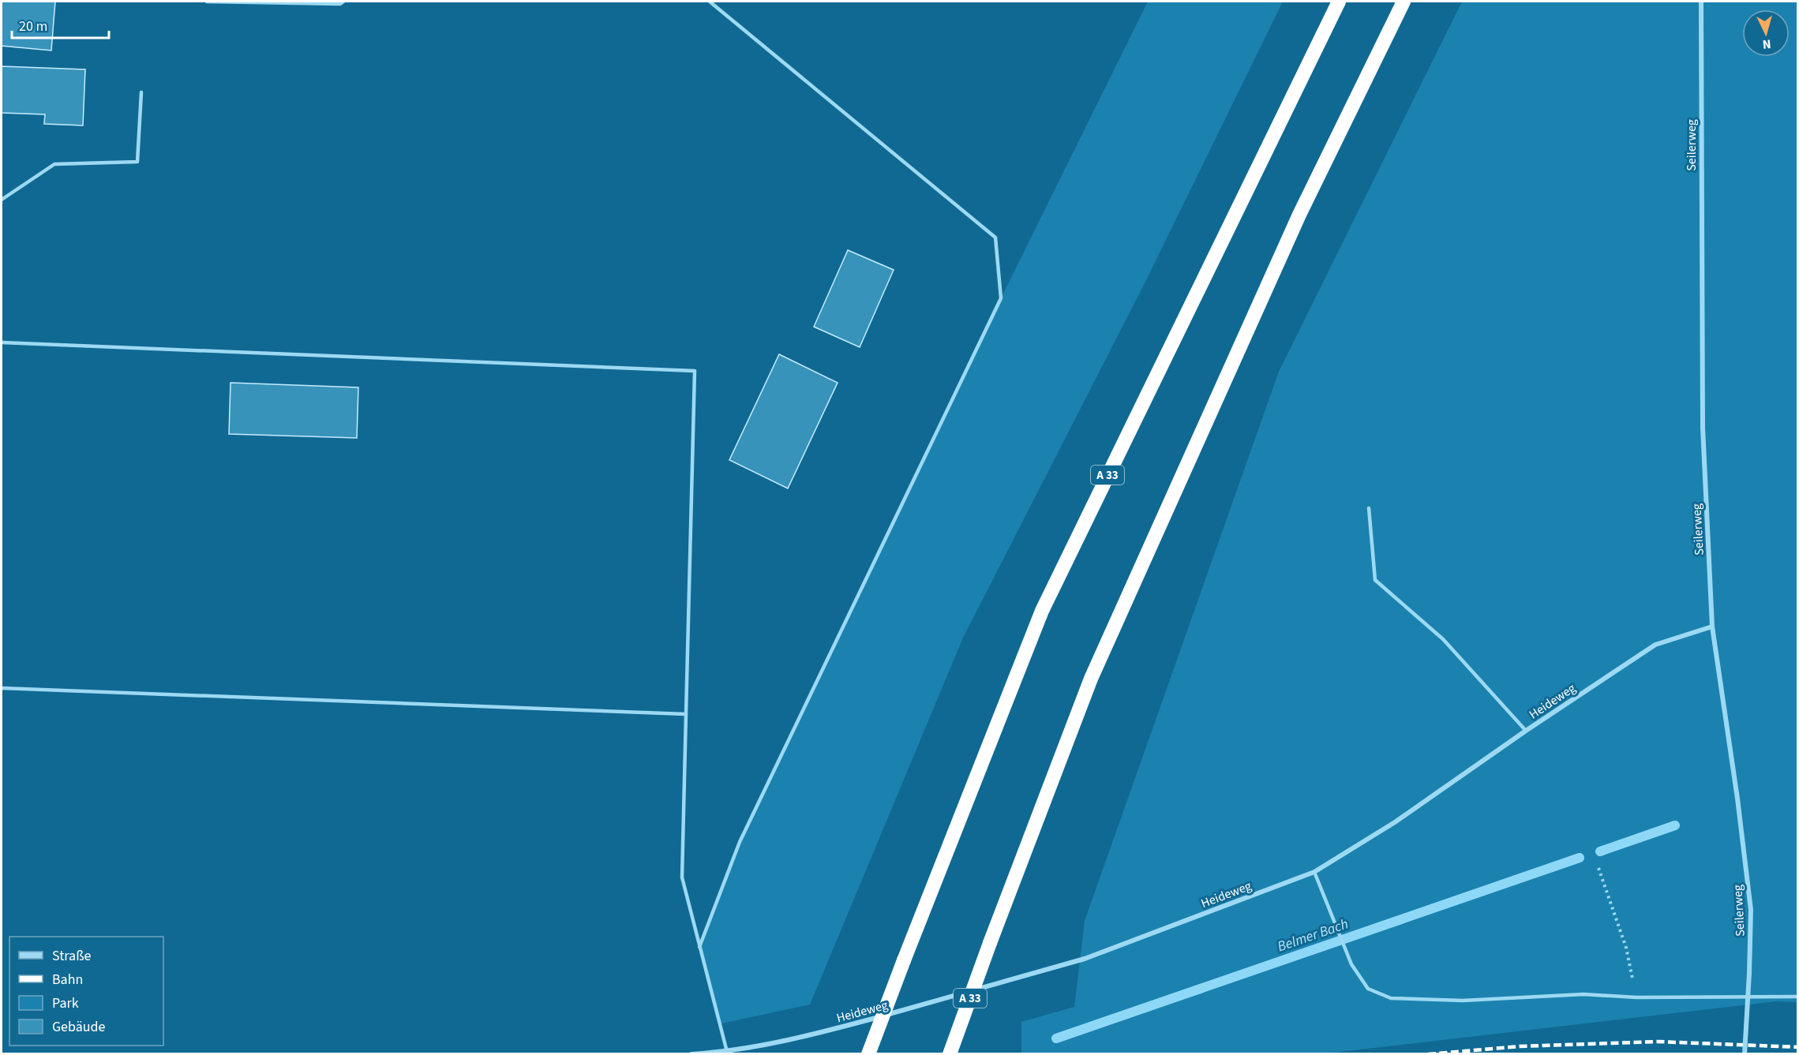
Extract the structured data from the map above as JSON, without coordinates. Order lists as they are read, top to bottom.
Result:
{
  "streets": {
    "highway": ["A 33"],
    "street": ["Seilerweg", "Heideweg"]
  },
  "crossings": [
    ["Seilerweg", "Heideweg"]
  ],
  "water": ["Belmer Bach"],
  "legend": [
    "Straße",
    "Bahn",
    "Park",
    "Gebäude"
  ],
  "scale_bar": "20 m",
  "north": "bottom"
}
